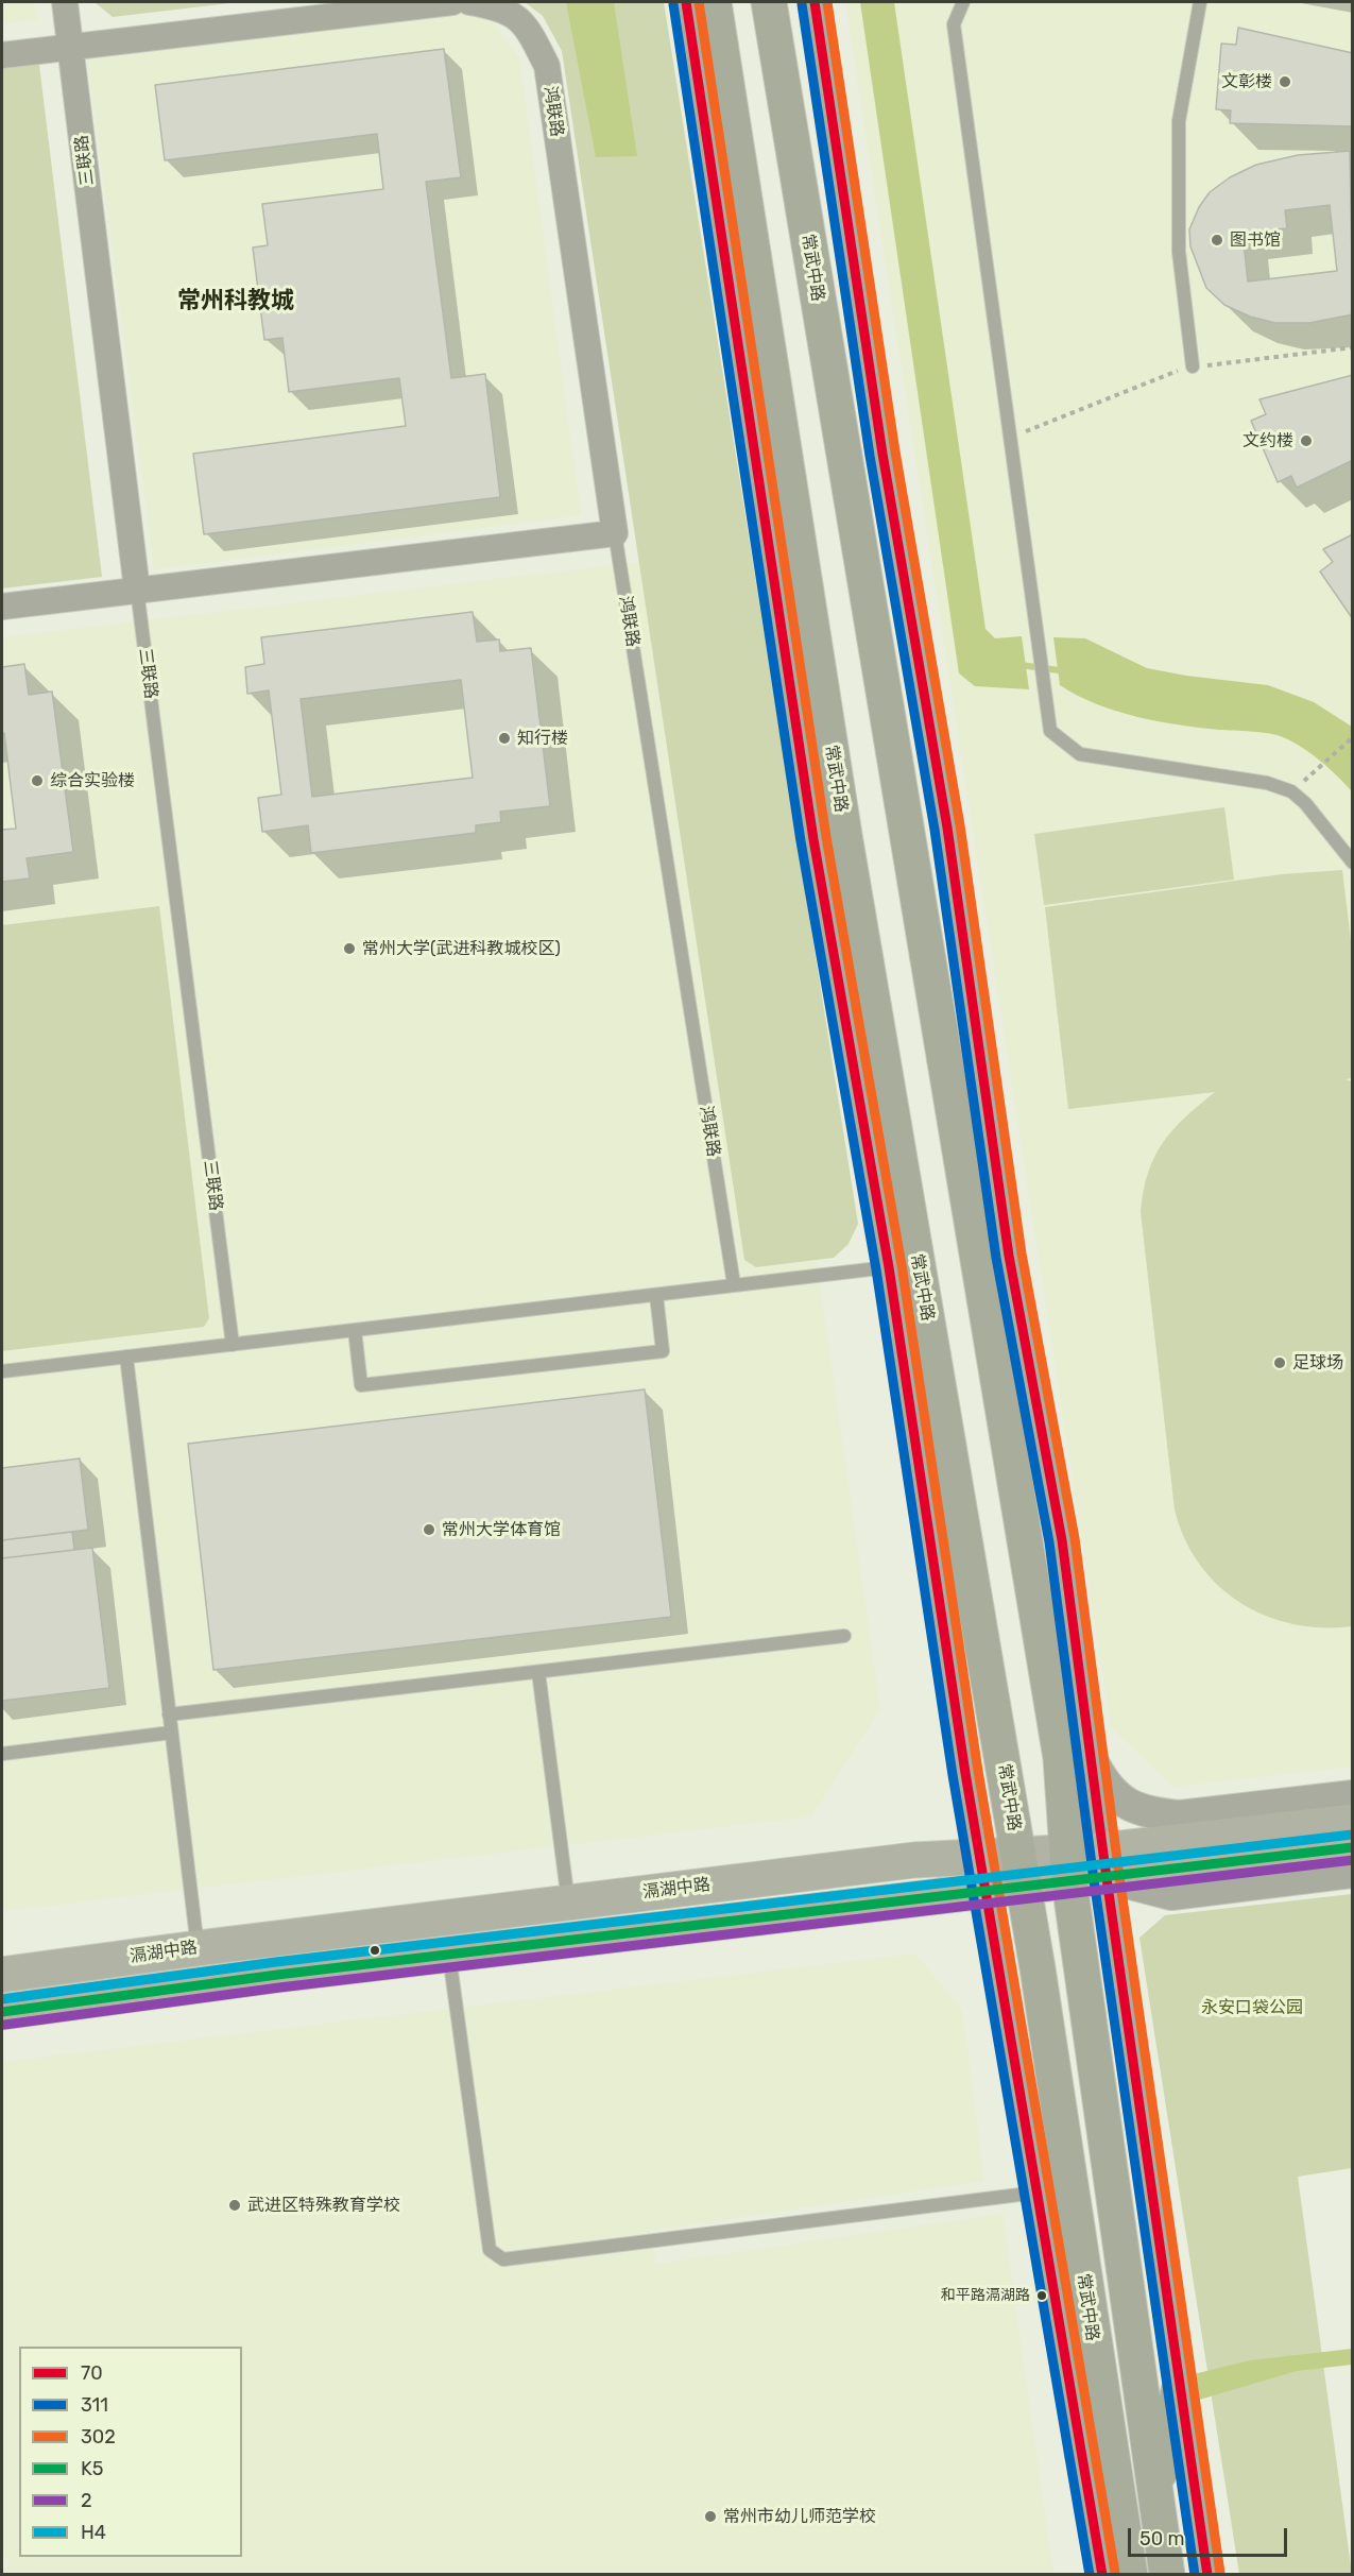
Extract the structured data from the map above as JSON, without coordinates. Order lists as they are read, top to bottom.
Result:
{
  "streets": {
    "main road": ["常武中路", "滆湖中路"],
    "street": ["鸿联路", "三联路"]
  },
  "crossings": [
    ["常武中路", "滆湖中路"]
  ],
  "districts": ["常州科教城"],
  "parks": ["永安口袋公园"],
  "places": [
    "文彰楼",
    "图书馆",
    "文约楼",
    "知行楼",
    "综合实验楼",
    "常州大学(武进科教城校区)",
    "足球场",
    "常州大学体育馆",
    "武进区特殊教育学校",
    "和平路滆湖路",
    "常州市幼儿师范学校"
  ],
  "lines": [
    "transit line 70",
    "transit line 302",
    "transit line 311",
    "transit line H4",
    "transit line K5",
    "transit line 2"
  ],
  "legend": [
    "70",
    "311",
    "302",
    "K5",
    "2",
    "H4"
  ],
  "scale_bar": "50 m"
}
